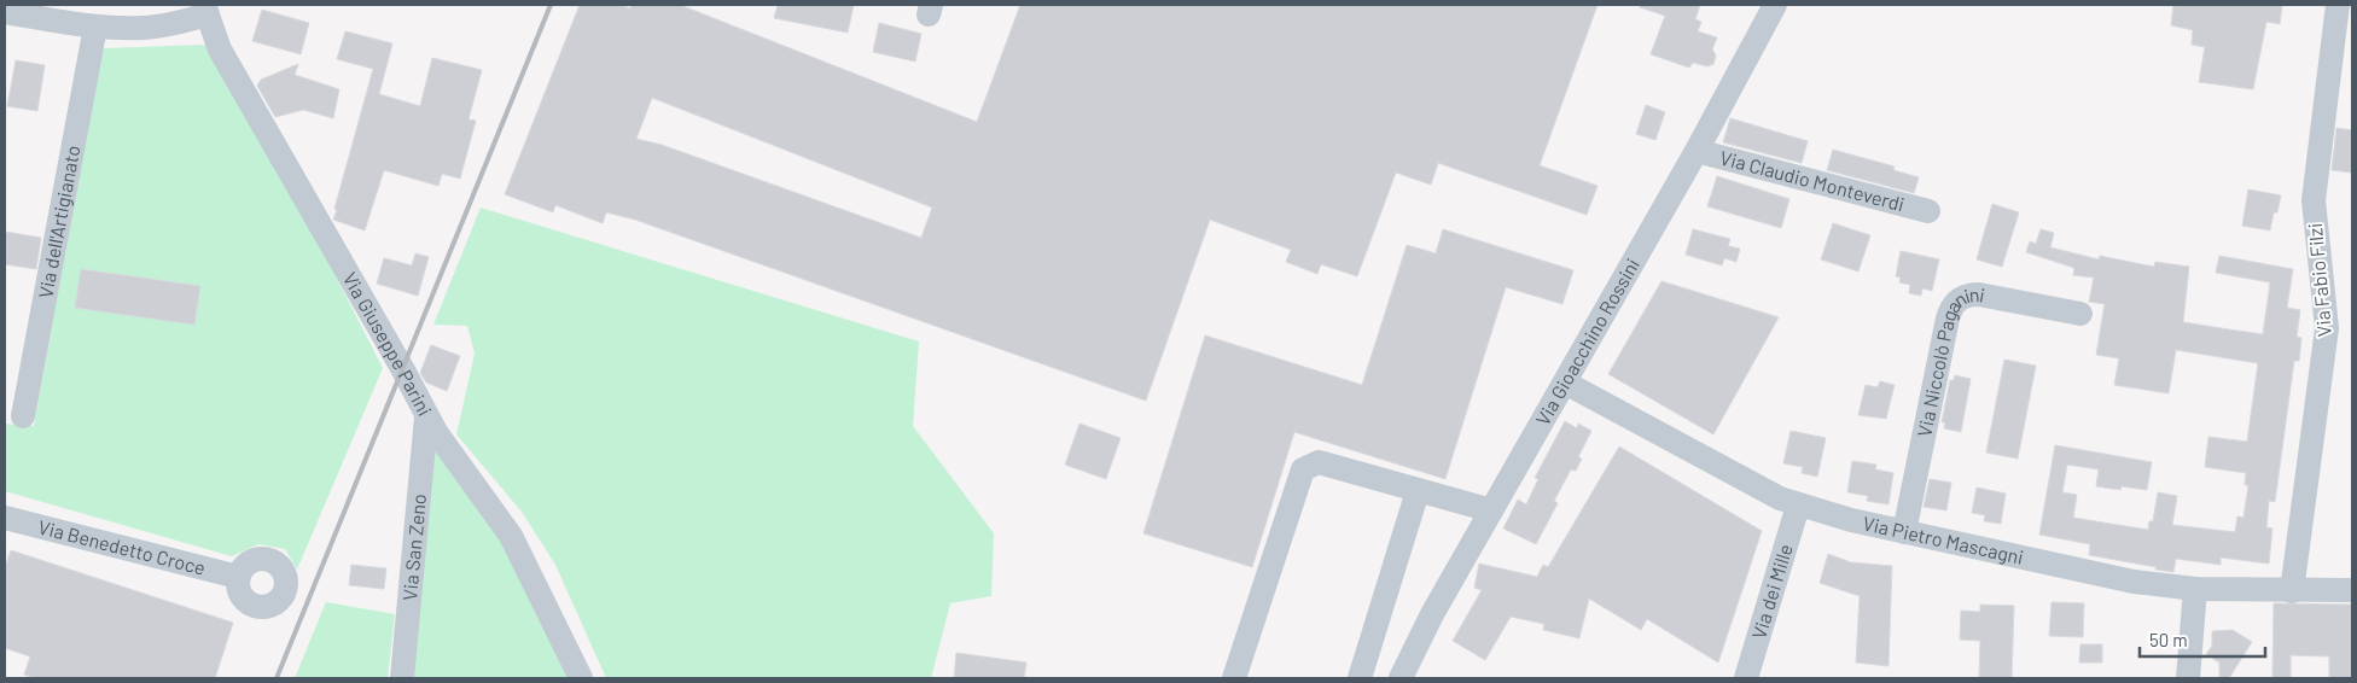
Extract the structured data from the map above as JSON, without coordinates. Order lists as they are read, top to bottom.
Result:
{
  "streets": {
    "street": [
      "Via Claudio Monteverdi",
      "Via dell'Artigianato",
      "Via Fabio Filzi",
      "Via Gioacchino Rossini",
      "Via Giuseppe Parini",
      "Via Niccolò Paganini",
      "Via Pietro Mascagni",
      "Via Benedetto Croce",
      "Via San Zeno",
      "Via dei Mille"
    ]
  },
  "crossings": [
    ["Via Claudio Monteverdi", "Via Gioacchino Rossini"],
    ["Via Fabio Filzi", "Via Pietro Mascagni"],
    ["Via Gioacchino Rossini", "Via Pietro Mascagni"],
    ["Via Giuseppe Parini", "Via San Zeno"],
    ["Via Niccolò Paganini", "Via Pietro Mascagni"],
    ["Via Pietro Mascagni", "Via dei Mille"]
  ],
  "scale_bar": "50 m"
}
